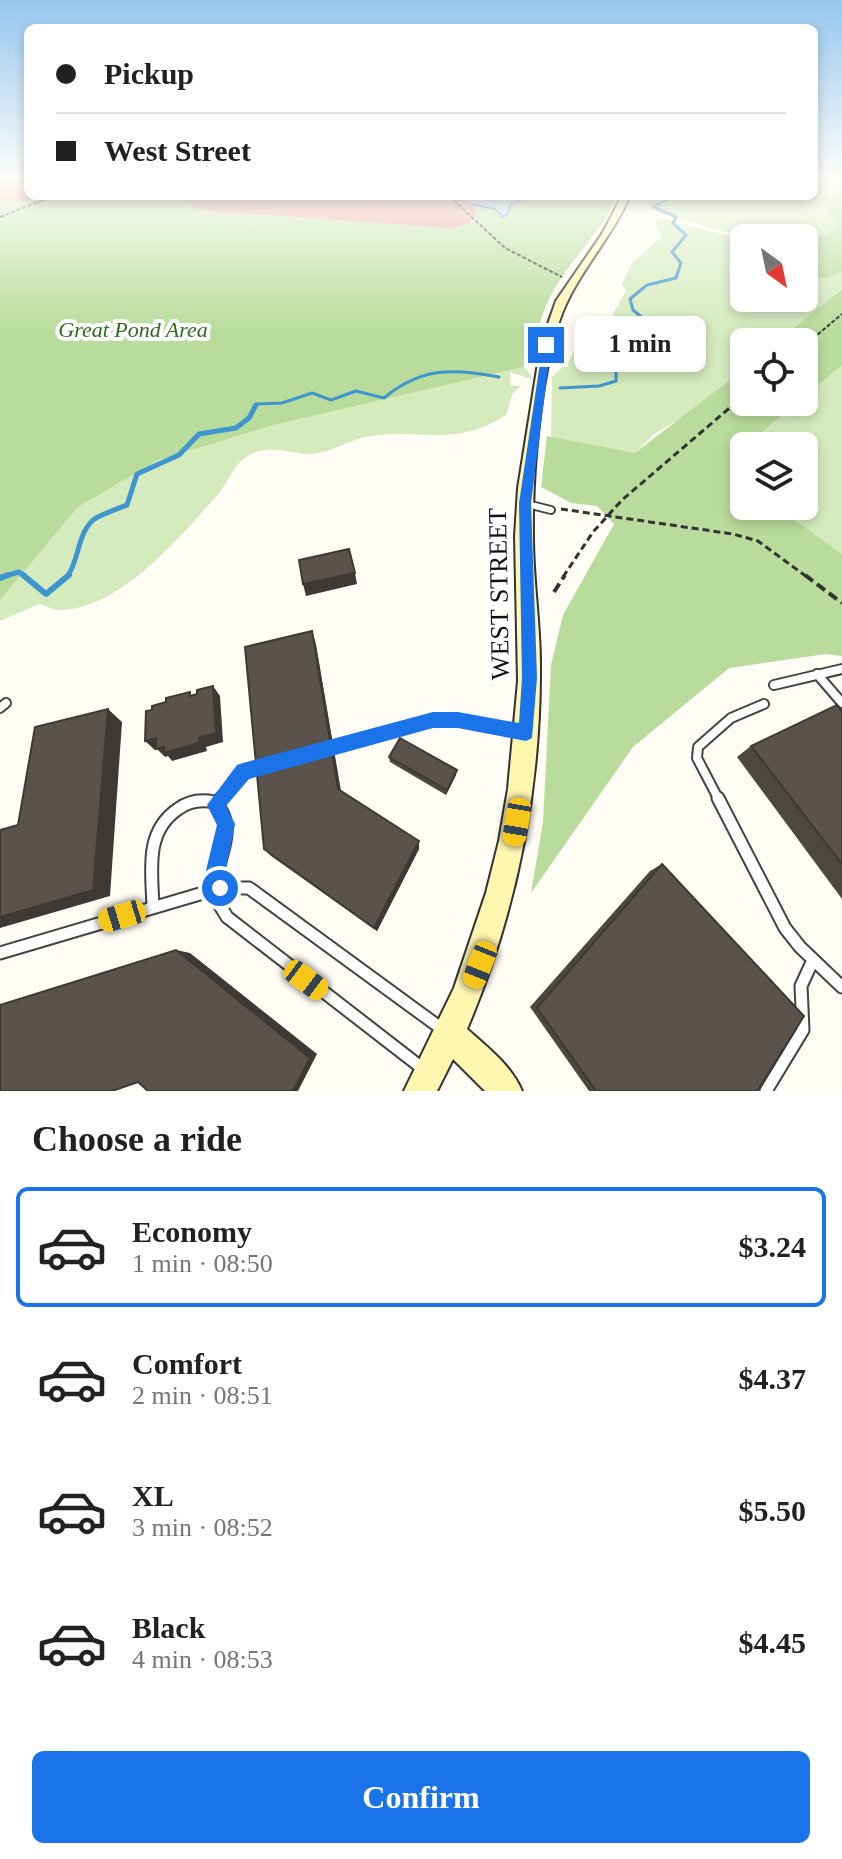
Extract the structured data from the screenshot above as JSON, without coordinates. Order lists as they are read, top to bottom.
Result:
{
  "streets": {
    "main road": ["WEST STREET"]
  },
  "parks": ["Great Pond Area"],
  "north": "bottom right",
  "page": {
    "banner": ["Pickup", "West Street"],
    "bubble": "1 min",
    "heading": "Choose a ride",
    "list": [
      {
        "name": "Economy",
        "note": "1 min · 08:50",
        "value": "$3.24"
      },
      {
        "name": "Comfort",
        "note": "2 min · 08:51",
        "value": "$4.37"
      },
      {
        "name": "XL",
        "note": "3 min · 08:52",
        "value": "$5.50"
      },
      {
        "name": "Black",
        "note": "4 min · 08:53",
        "value": "$4.45"
      }
    ],
    "buttons": "Confirm"
  }
}
